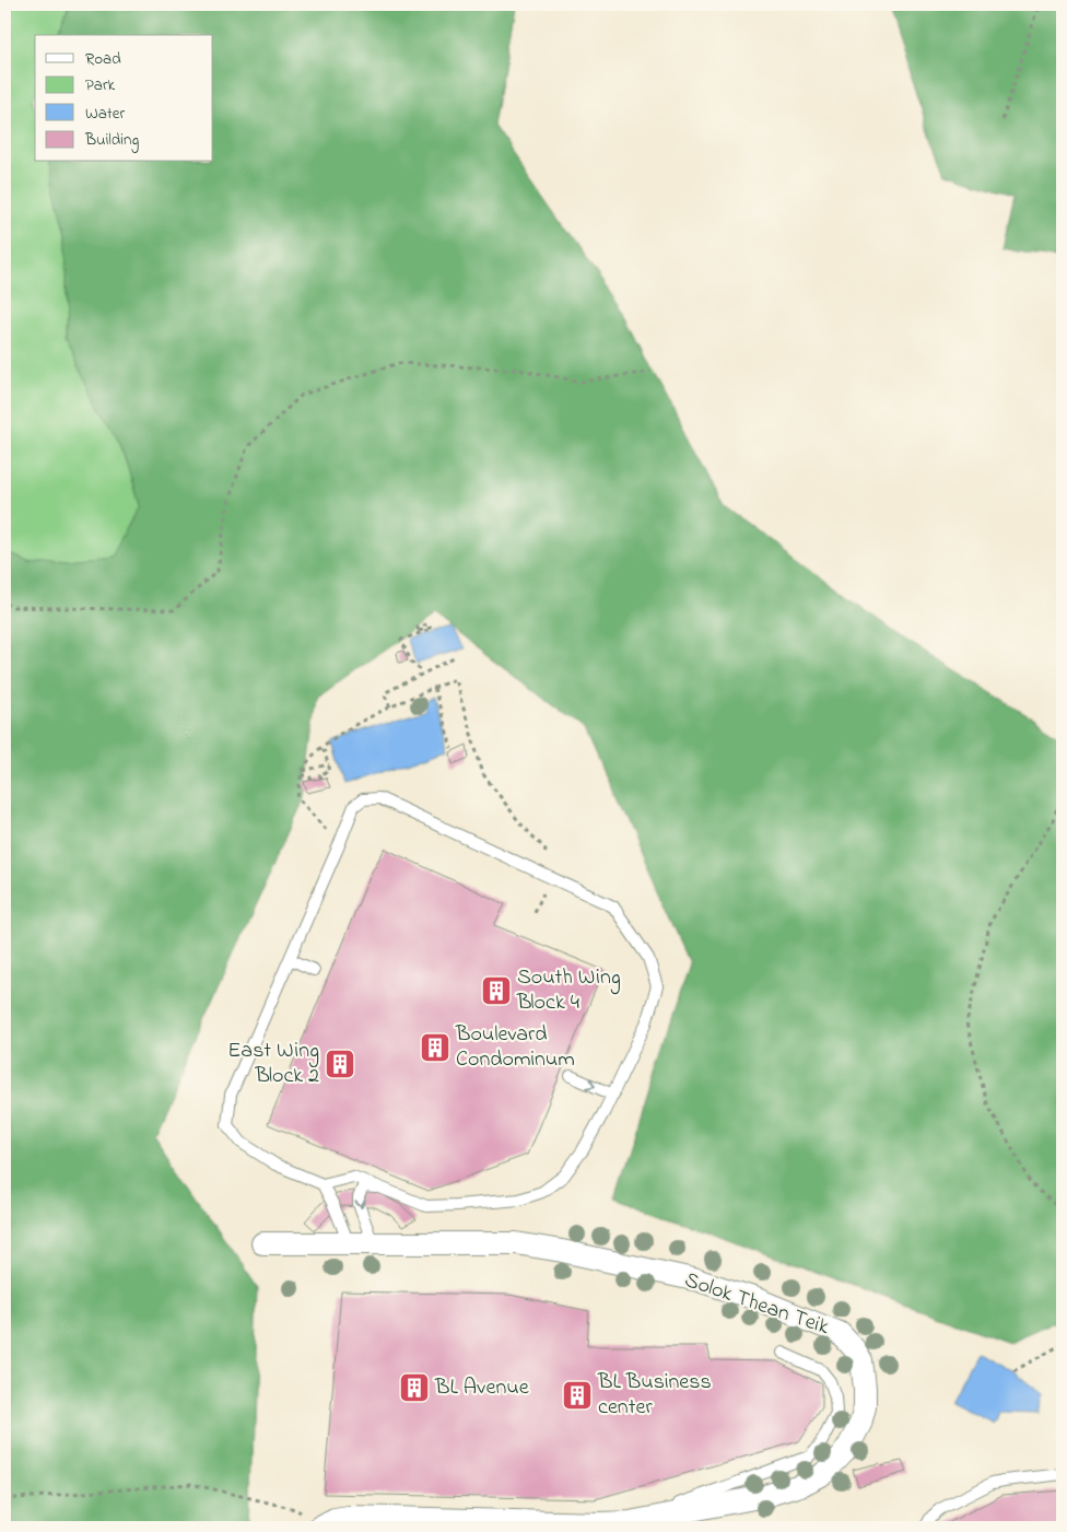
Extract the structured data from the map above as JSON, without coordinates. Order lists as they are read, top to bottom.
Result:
{
  "streets": {
    "street": ["Solok Thean Teik"]
  },
  "places": {
    "building": [
      "South Wing Block 4",
      "Boulevard Condominum",
      "East Wing Block 2",
      "BL Avenue",
      "BL Business center"
    ]
  },
  "legend": [
    "Road",
    "Park",
    "Water",
    "Building"
  ]
}
